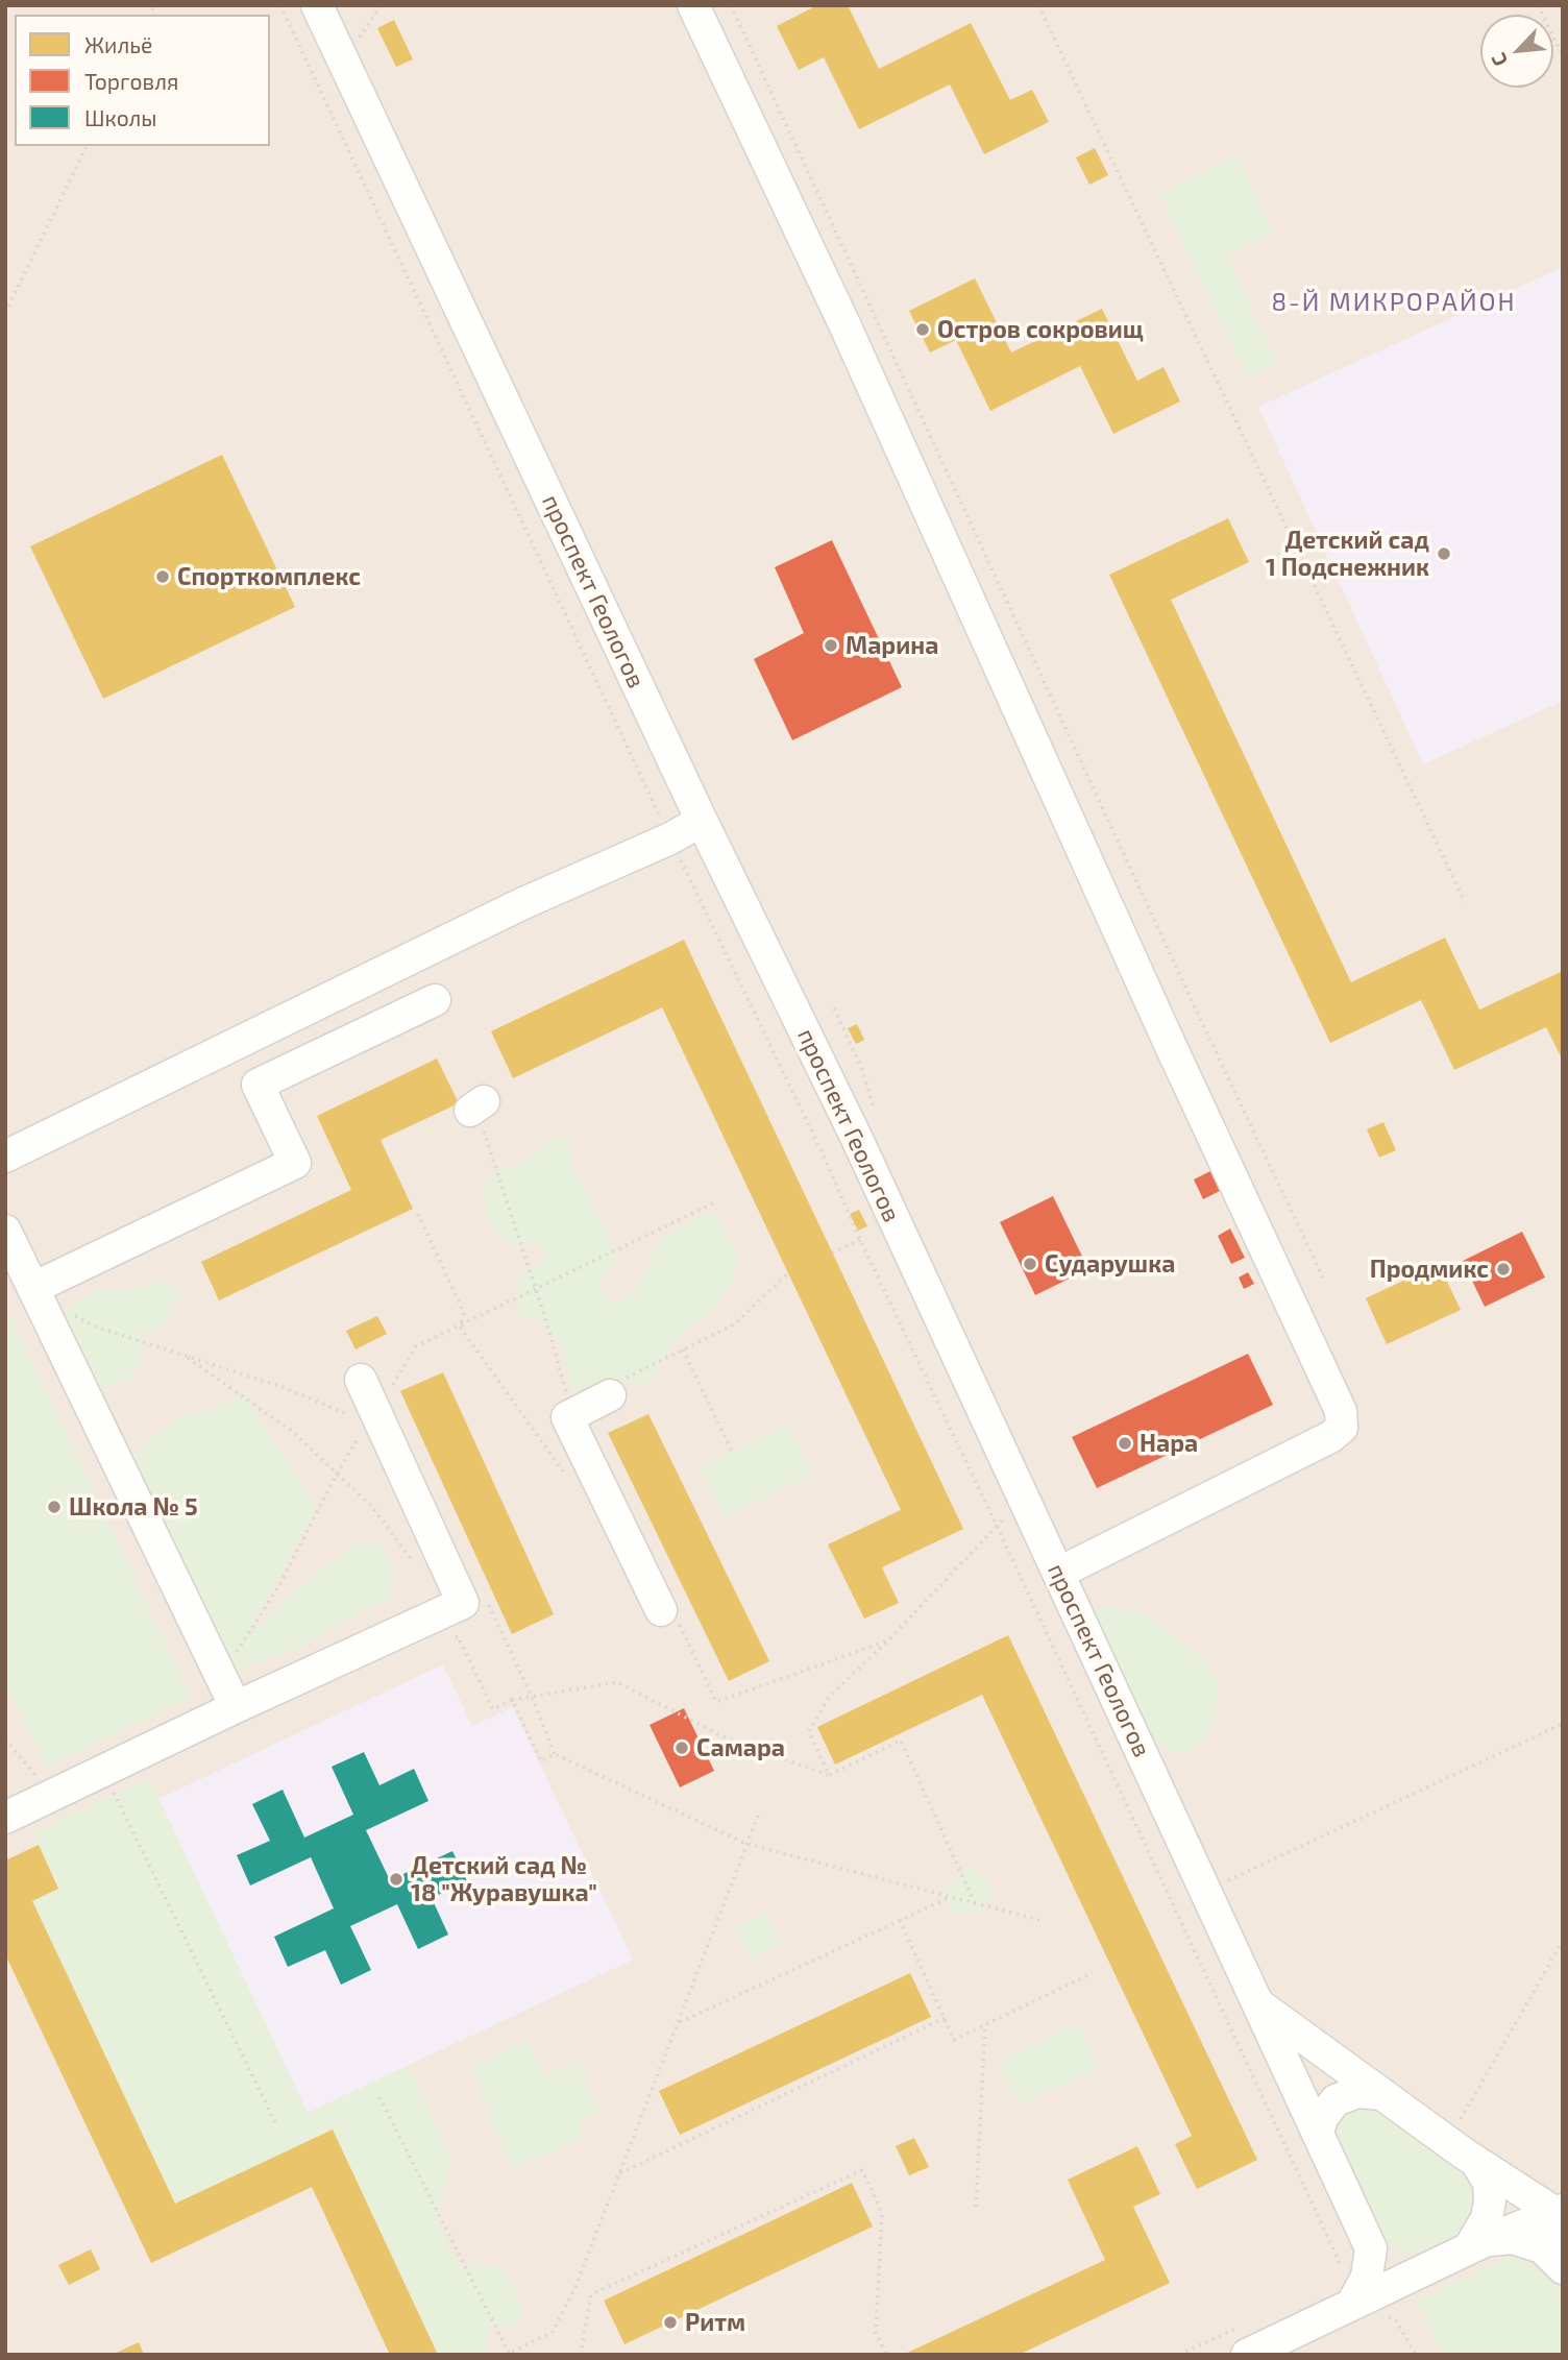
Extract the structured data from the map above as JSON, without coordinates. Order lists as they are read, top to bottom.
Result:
{
  "streets": {
    "street": ["проспект Геологов"]
  },
  "districts": ["8-Й МИКРОРАЙОН"],
  "places": [
    "Остров сокровищ",
    "Детский сад 1 Подснежник",
    "Спорткомплекс",
    "Марина",
    "Сударушка",
    "Продмикс",
    "Нара",
    "Школа № 5",
    "Самара",
    "Детский сад № 18 \"Журавушка\"",
    "Ритм"
  ],
  "legend": ["Жильё", "Торговля", "Школы"],
  "north": "bottom left"
}
